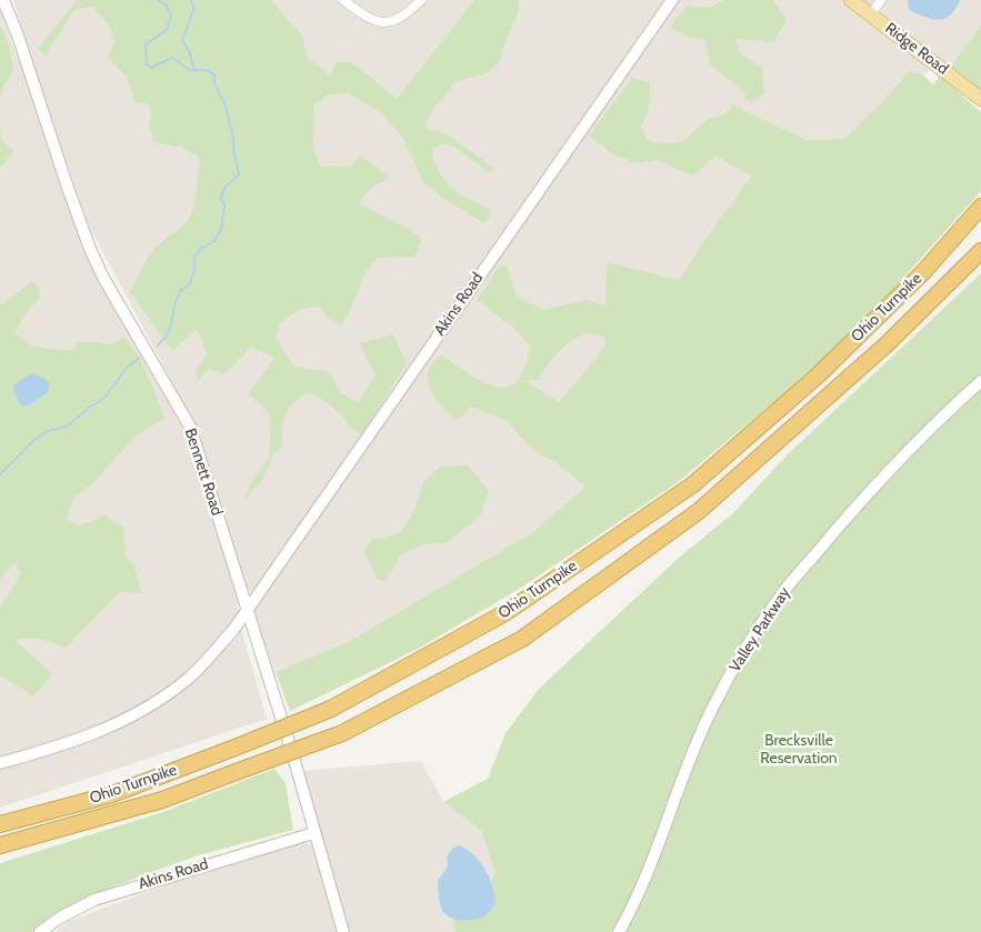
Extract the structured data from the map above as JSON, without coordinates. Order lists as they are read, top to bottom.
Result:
{
  "streets": {
    "highway": ["Ohio Turnpike"],
    "main road": ["Ridge Road"],
    "street": ["Akins Road", "Bennett Road", "Valley Parkway"]
  },
  "crossings": [
    ["Akins Road", "Bennett Road"]
  ],
  "parks": ["Brecksville Reservation"]
}
